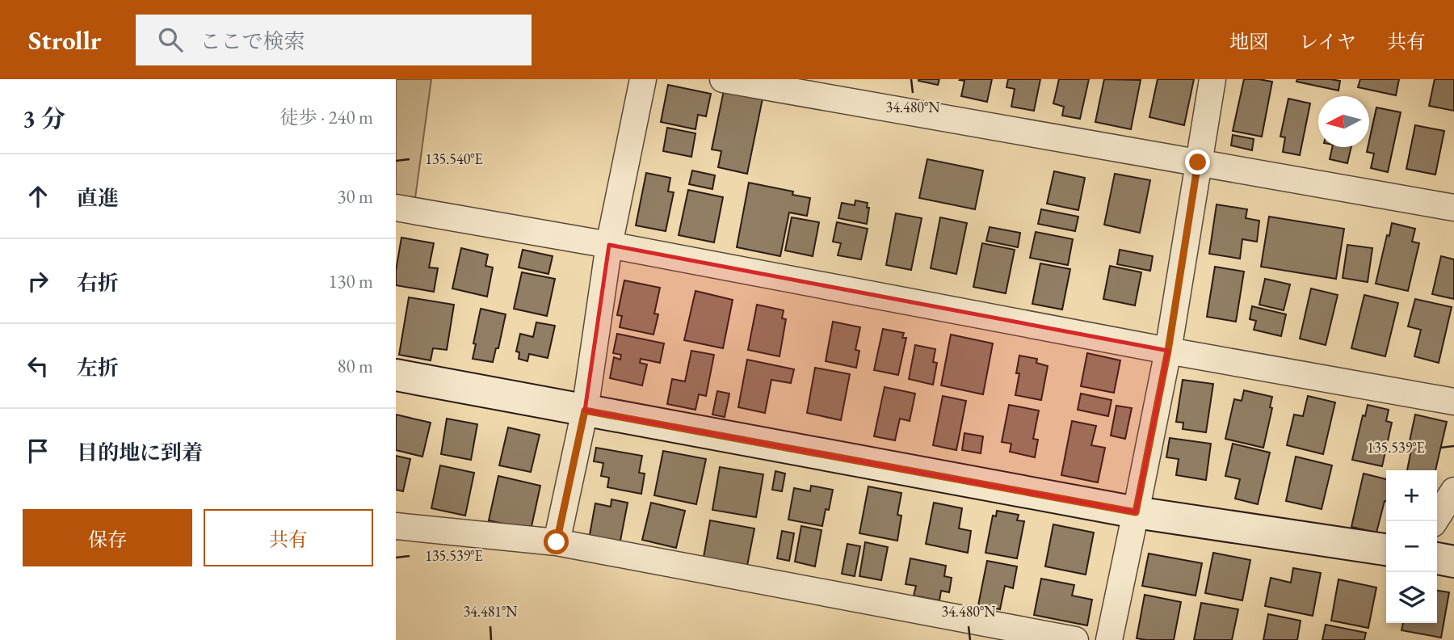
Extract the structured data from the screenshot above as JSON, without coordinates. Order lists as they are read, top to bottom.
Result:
{
  "north": "left",
  "page": {
    "header": "Strollr",
    "search": "ここで検索",
    "nav": ["地図", "レイヤ", "共有"],
    "heading": ["3 分", "徒歩 · 240 m"],
    "list": [
      ["直進", "30 m"],
      ["右折", "130 m"],
      ["左折", "80 m"],
      "目的地に到着"
    ],
    "map_buttons": ["+", "−"],
    "buttons": ["保存", "共有"]
  },
  "coordinates": [
    "34.480°N",
    "135.540°E",
    "135.539°E",
    "34.481°N"
  ]
}
